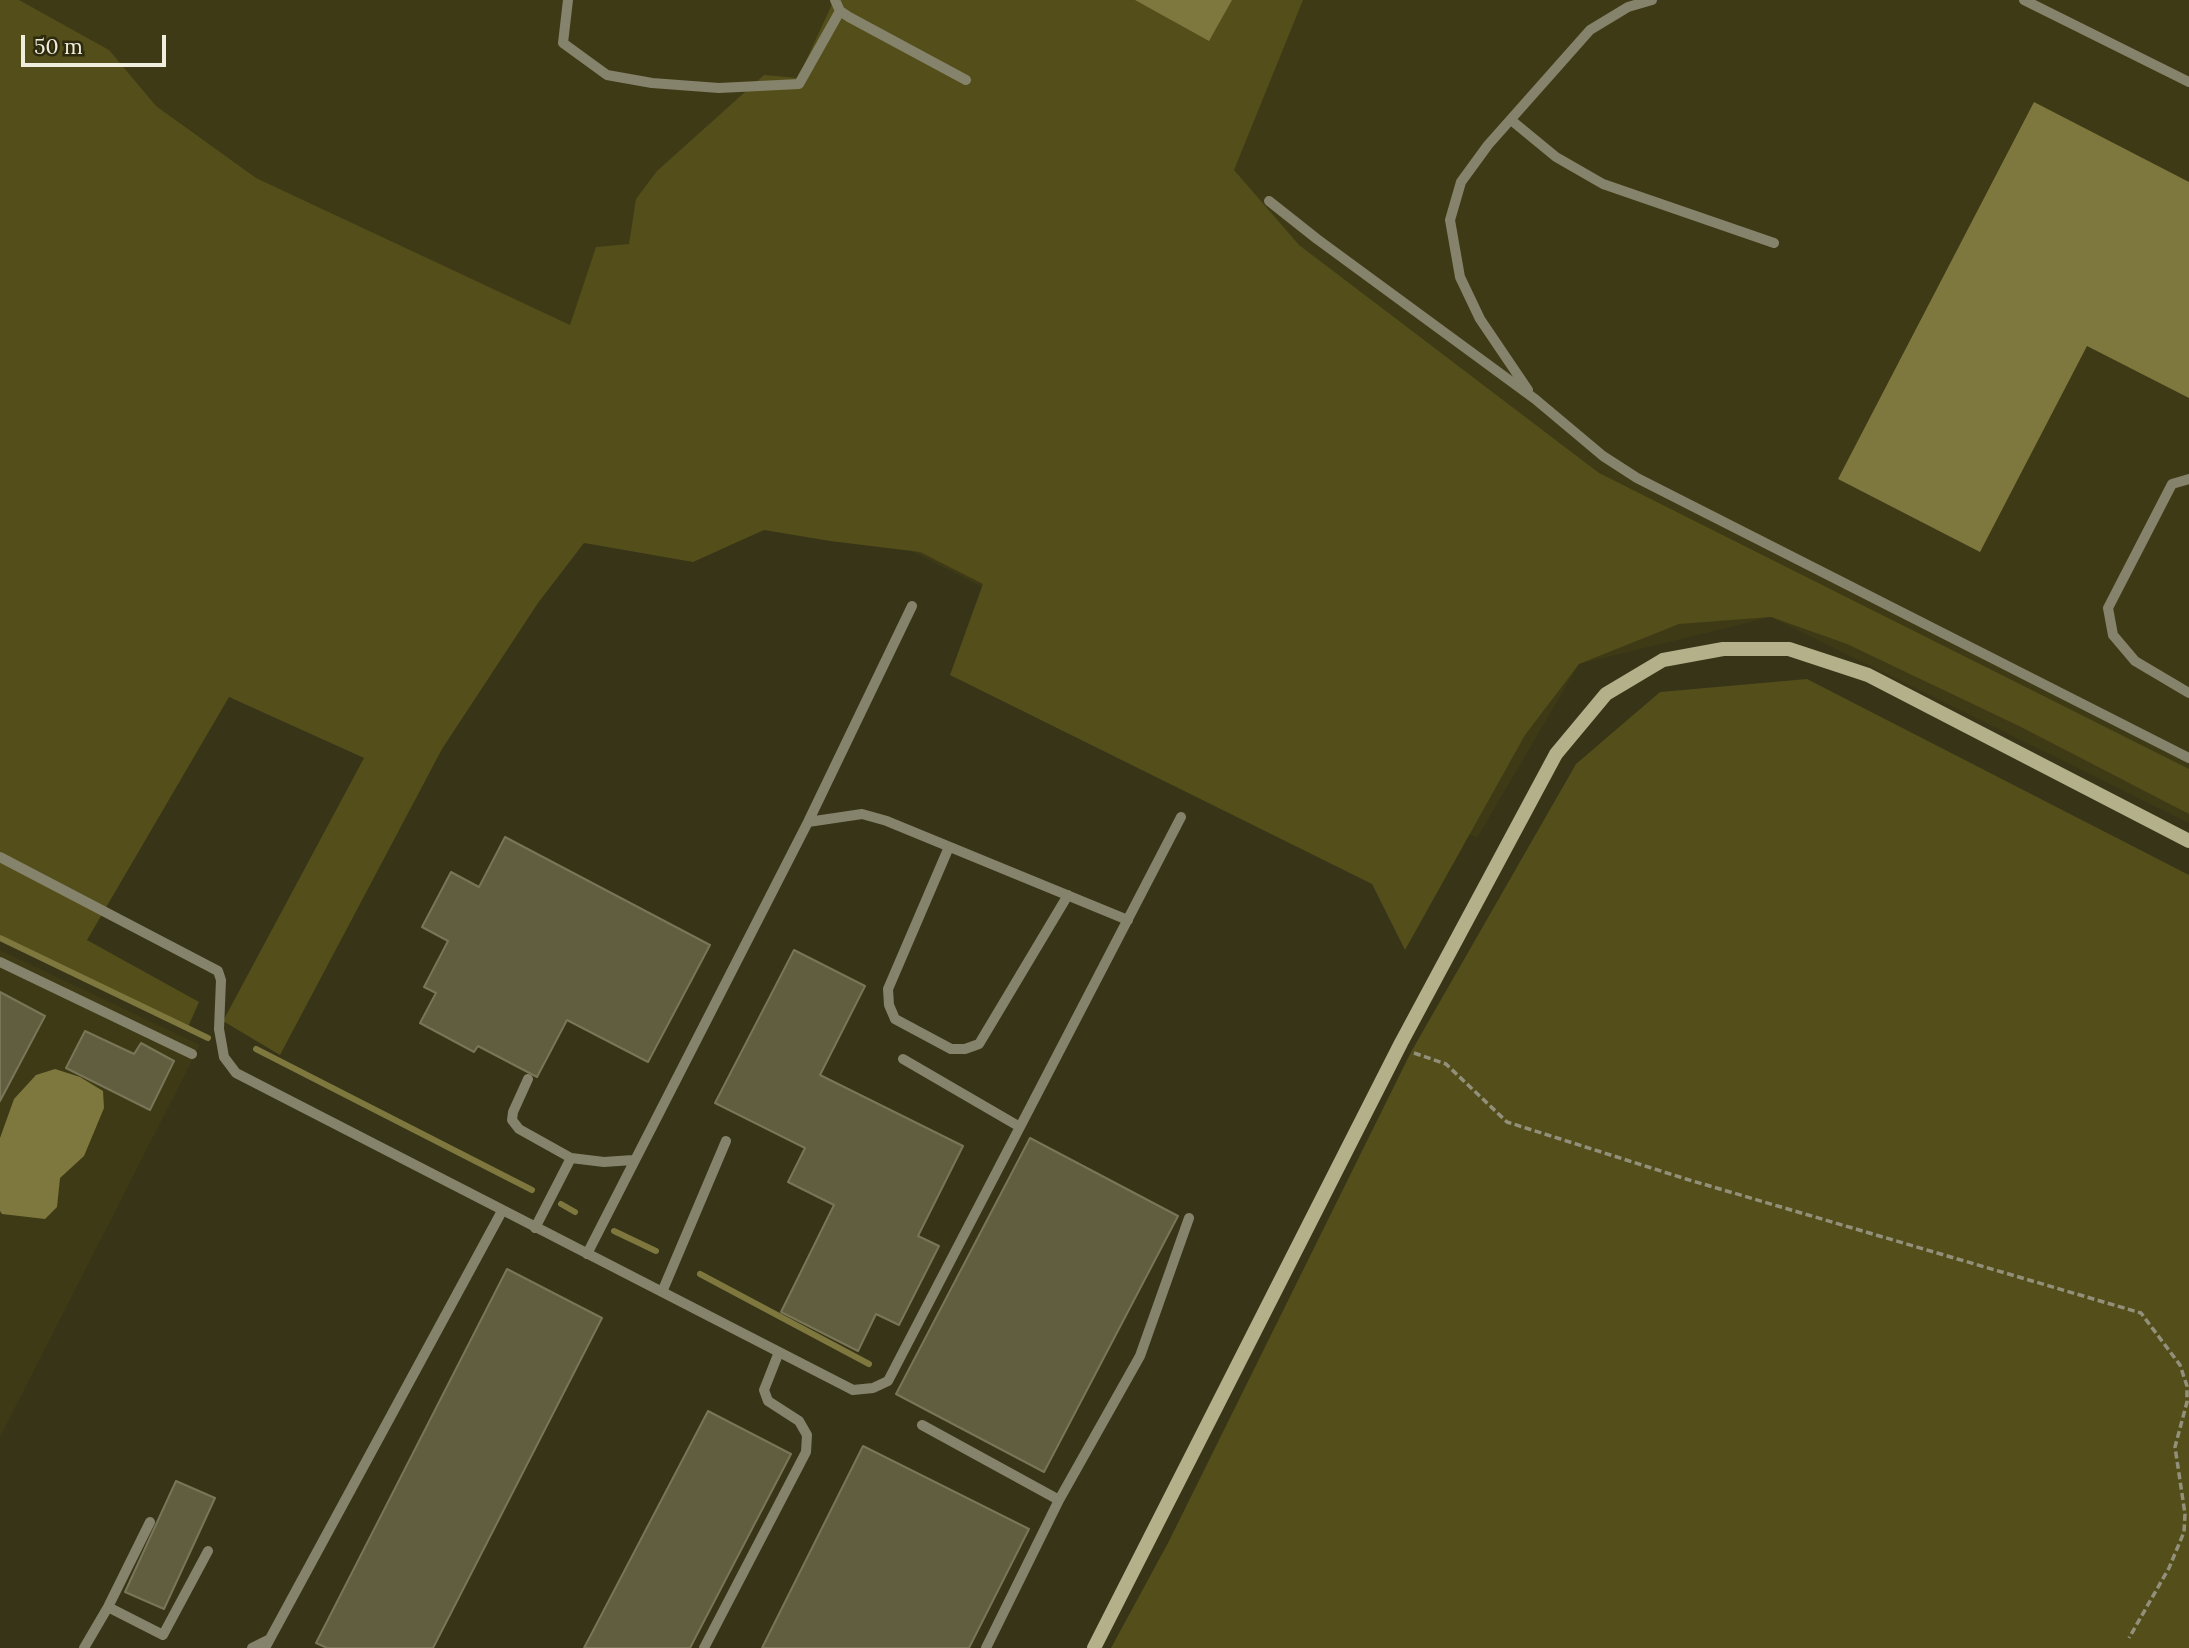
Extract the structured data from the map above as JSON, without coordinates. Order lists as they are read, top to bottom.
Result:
{
  "scale_bar": "50 m"
}
